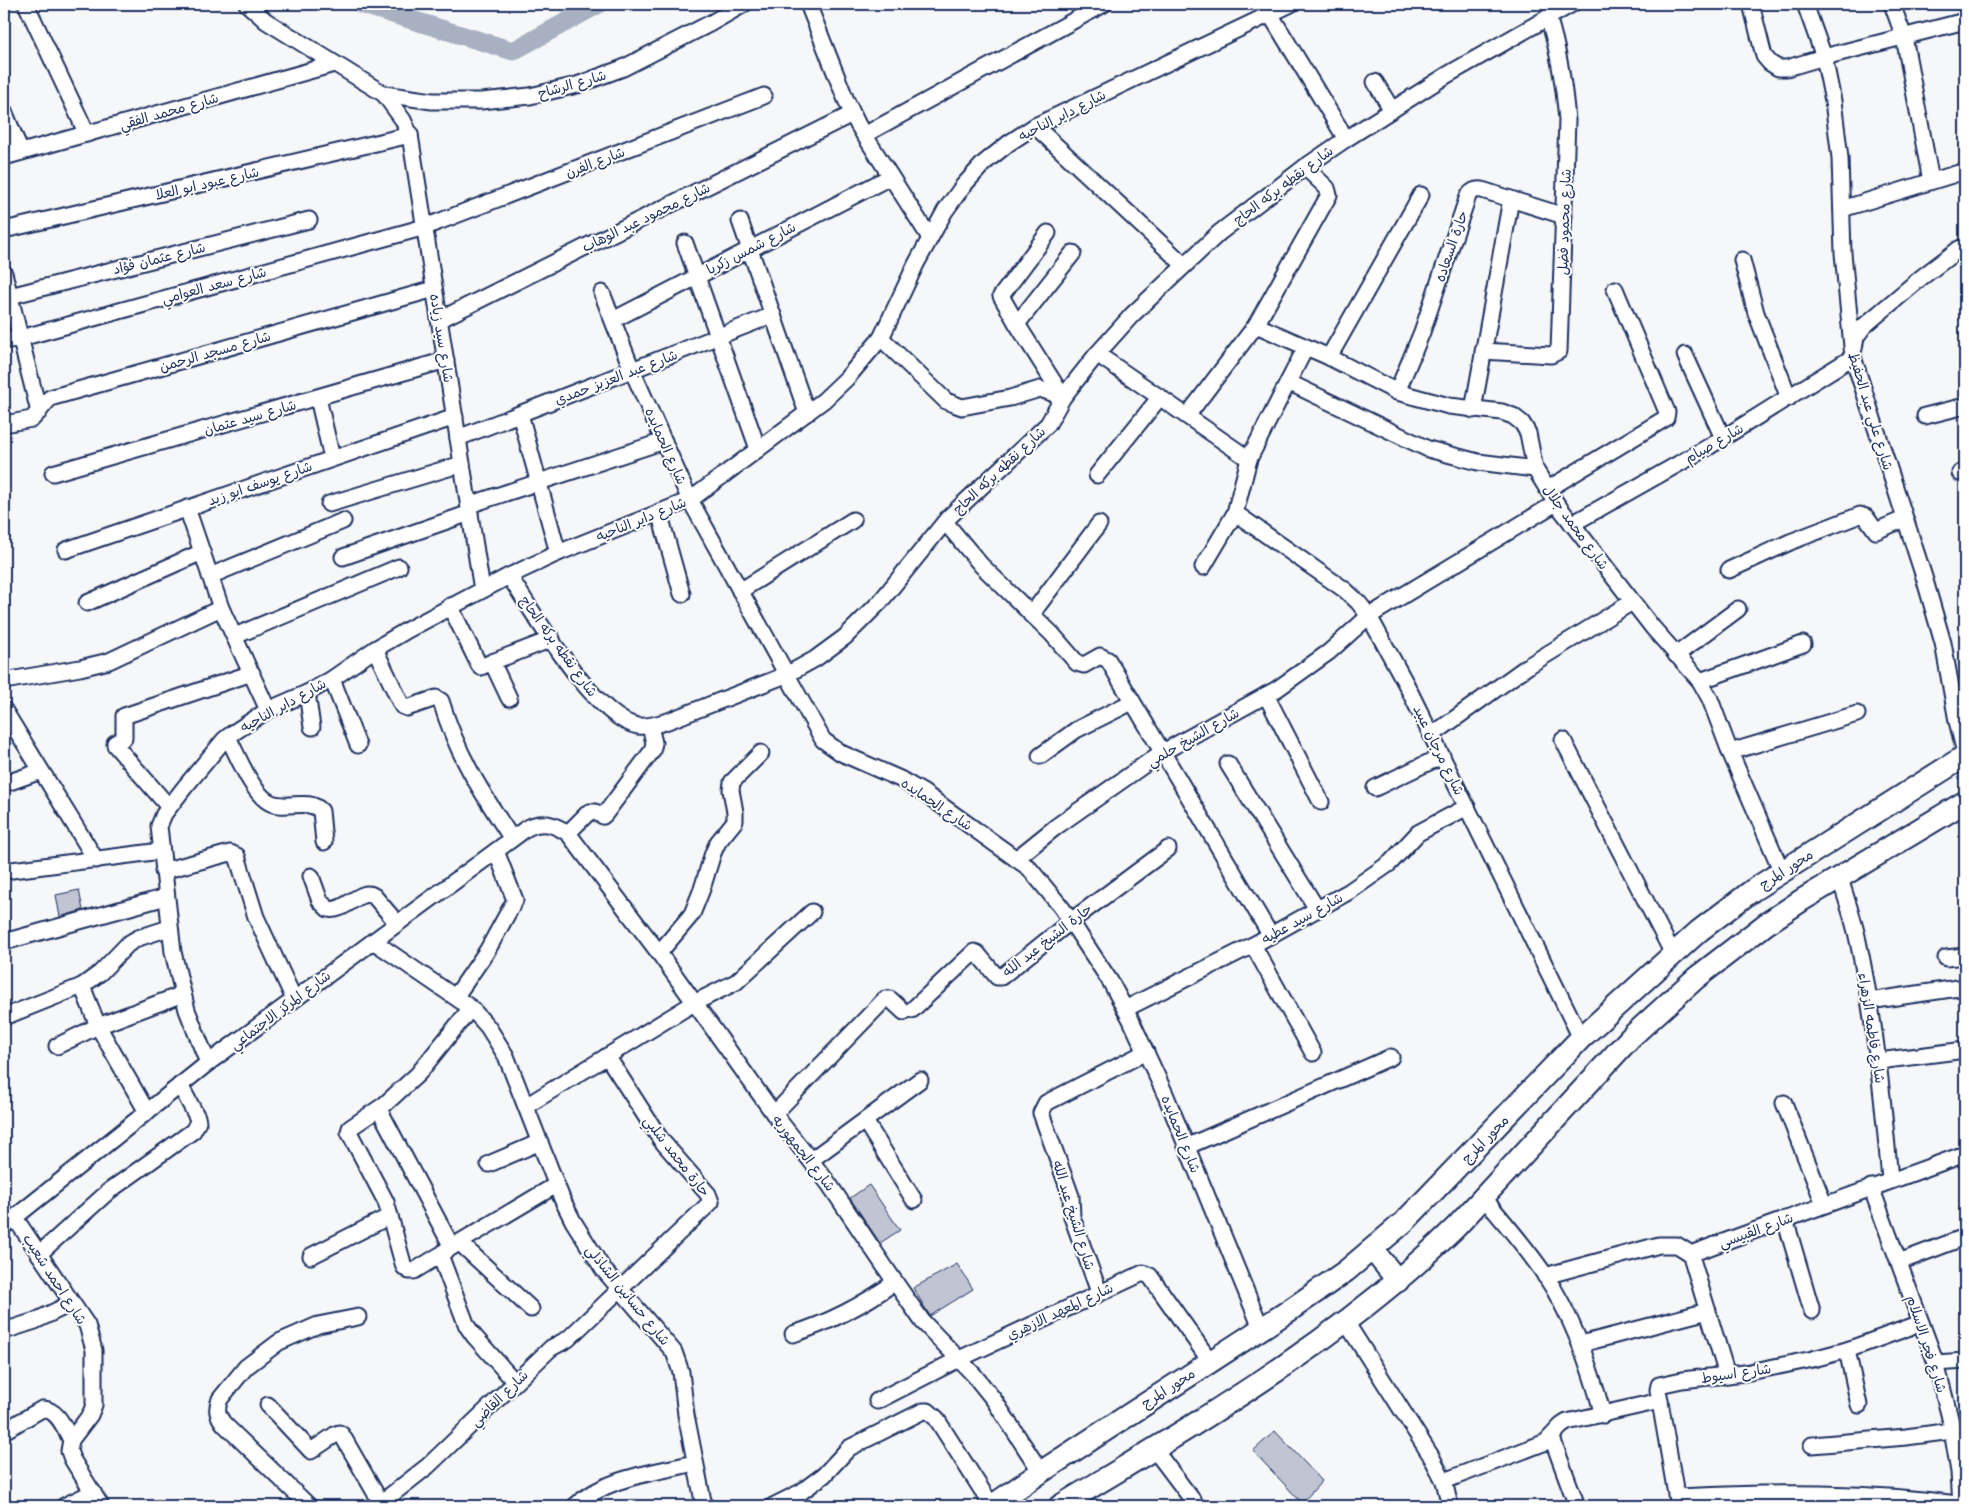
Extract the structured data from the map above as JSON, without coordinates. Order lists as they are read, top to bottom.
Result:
{
  "streets": {
    "main road": ["محور المرج"],
    "street": [
      "شارع الرشاح",
      "شارع محمد الفقي",
      "شارع داير الناحيه",
      "شارع الفرن",
      "شارع عبود ابو العلا",
      "شارع نقطه بركه الحاج",
      "شارع محمود عبد الوهاب",
      "شارع محمود فضل",
      "حارة السعاده",
      "شارع شمس زكريا",
      "شارع عثمان فؤاد",
      "شارع سعد العوامي",
      "شارع سيد زياده",
      "شارع مسجد الرحمن",
      "شارع عبد العزيز حمدي",
      "شارع علي عبد الحفيظ",
      "شارع سيد عتمان",
      "شارع صيام",
      "شارع الحمايده",
      "شارع يوسف ابو زيد",
      "شارع محمد جلال",
      "شارع الشيخ حلمي",
      "شارع مرجان عبيد",
      "شارع سيد عطيه",
      "حارة الشيخ عبد الله",
      "شارع المركز الاجتماعي",
      "شارع فاطمه الزهراء",
      "شارع الجمهوريه",
      "حارة محمد شلبي",
      "شارع الشيخ عبد الله",
      "شارع القبيسي",
      "شارع احمد شعيب",
      "شارع حسانين الشاذلي",
      "شارع المعهد الازهري",
      "شارع فجر الاسلام",
      "شارع اسيوط",
      "شارع القاضي"
    ]
  },
  "crossings": [
    ["شارع الرشاح", "شارع سيد زياده"],
    ["شارع داير الناحيه", "شارع نقطه بركه الحاج"],
    ["شارع داير الناحيه", "شارع سيد زياده"],
    ["شارع داير الناحيه", "شارع الحمايده"],
    ["شارع داير الناحيه", "شارع المركز الاجتماعي"],
    ["شارع الفرن", "شارع سعد العوامي"],
    ["شارع الفرن", "شارع سيد زياده"],
    ["شارع عبود ابو العلا", "شارع سيد زياده"],
    ["شارع نقطه بركه الحاج", "شارع محمود فضل"],
    ["شارع نقطه بركه الحاج", "شارع الحمايده"],
    ["شارع محمود عبد الوهاب", "شارع سيد زياده"],
    ["شارع محمود فضل", "حارة السعاده"],
    ["حارة السعاده", "شارع محمد جلال"],
    ["شارع شمس زكريا", "شارع الحمايده"],
    ["شارع سعد العوامي", "شارع سيد زياده"],
    ["شارع سيد زياده", "شارع مسجد الرحمن"],
    ["شارع سيد زياده", "شارع عبد العزيز حمدي"],
    ["شارع سيد زياده", "شارع سيد عتمان"],
    ["شارع سيد زياده", "شارع يوسف ابو زيد"],
    ["شارع عبد العزيز حمدي", "شارع الحمايده"],
    ["شارع علي عبد الحفيظ", "شارع صيام"],
    ["شارع علي عبد الحفيظ", "محور المرج"],
    ["شارع صيام", "شارع محمد جلال"],
    ["شارع الحمايده", "شارع الشيخ حلمي"],
    ["شارع الحمايده", "محور المرج"],
    ["شارع الحمايده", "شارع سيد عطيه"],
    ["شارع الحمايده", "حارة الشيخ عبد الله"],
    ["شارع الحمايده", "شارع الشيخ عبد الله"],
    ["شارع محمد جلال", "شارع الشيخ حلمي"],
    ["شارع محمد جلال", "محور المرج"],
    ["شارع الشيخ حلمي", "شارع مرجان عبيد"],
    ["شارع مرجان عبيد", "محور المرج"],
    ["شارع مرجان عبيد", "شارع سيد عطيه"],
    ["محور المرج", "شارع الجمهوريه"],
    ["محور المرج", "شارع المعهد الازهري"],
    ["حارة الشيخ عبد الله", "شارع الجمهوريه"],
    ["شارع المركز الاجتماعي", "شارع الجمهوريه"],
    ["شارع المركز الاجتماعي", "شارع احمد شعيب"],
    ["شارع المركز الاجتماعي", "شارع حسانين الشاذلي"],
    ["شارع فاطمه الزهراء", "شارع القبيسي"],
    ["شارع الجمهوريه", "شارع المعهد الازهري"],
    ["حارة محمد شلبي", "شارع حسانين الشاذلي"],
    ["حارة محمد شلبي", "شارع القاضي"],
    ["شارع الشيخ عبد الله", "شارع المعهد الازهري"],
    ["شارع القبيسي", "شارع فجر الاسلام"],
    ["شارع حسانين الشاذلي", "شارع القاضي"],
    ["شارع فجر الاسلام", "شارع اسيوط"]
  ]
}
